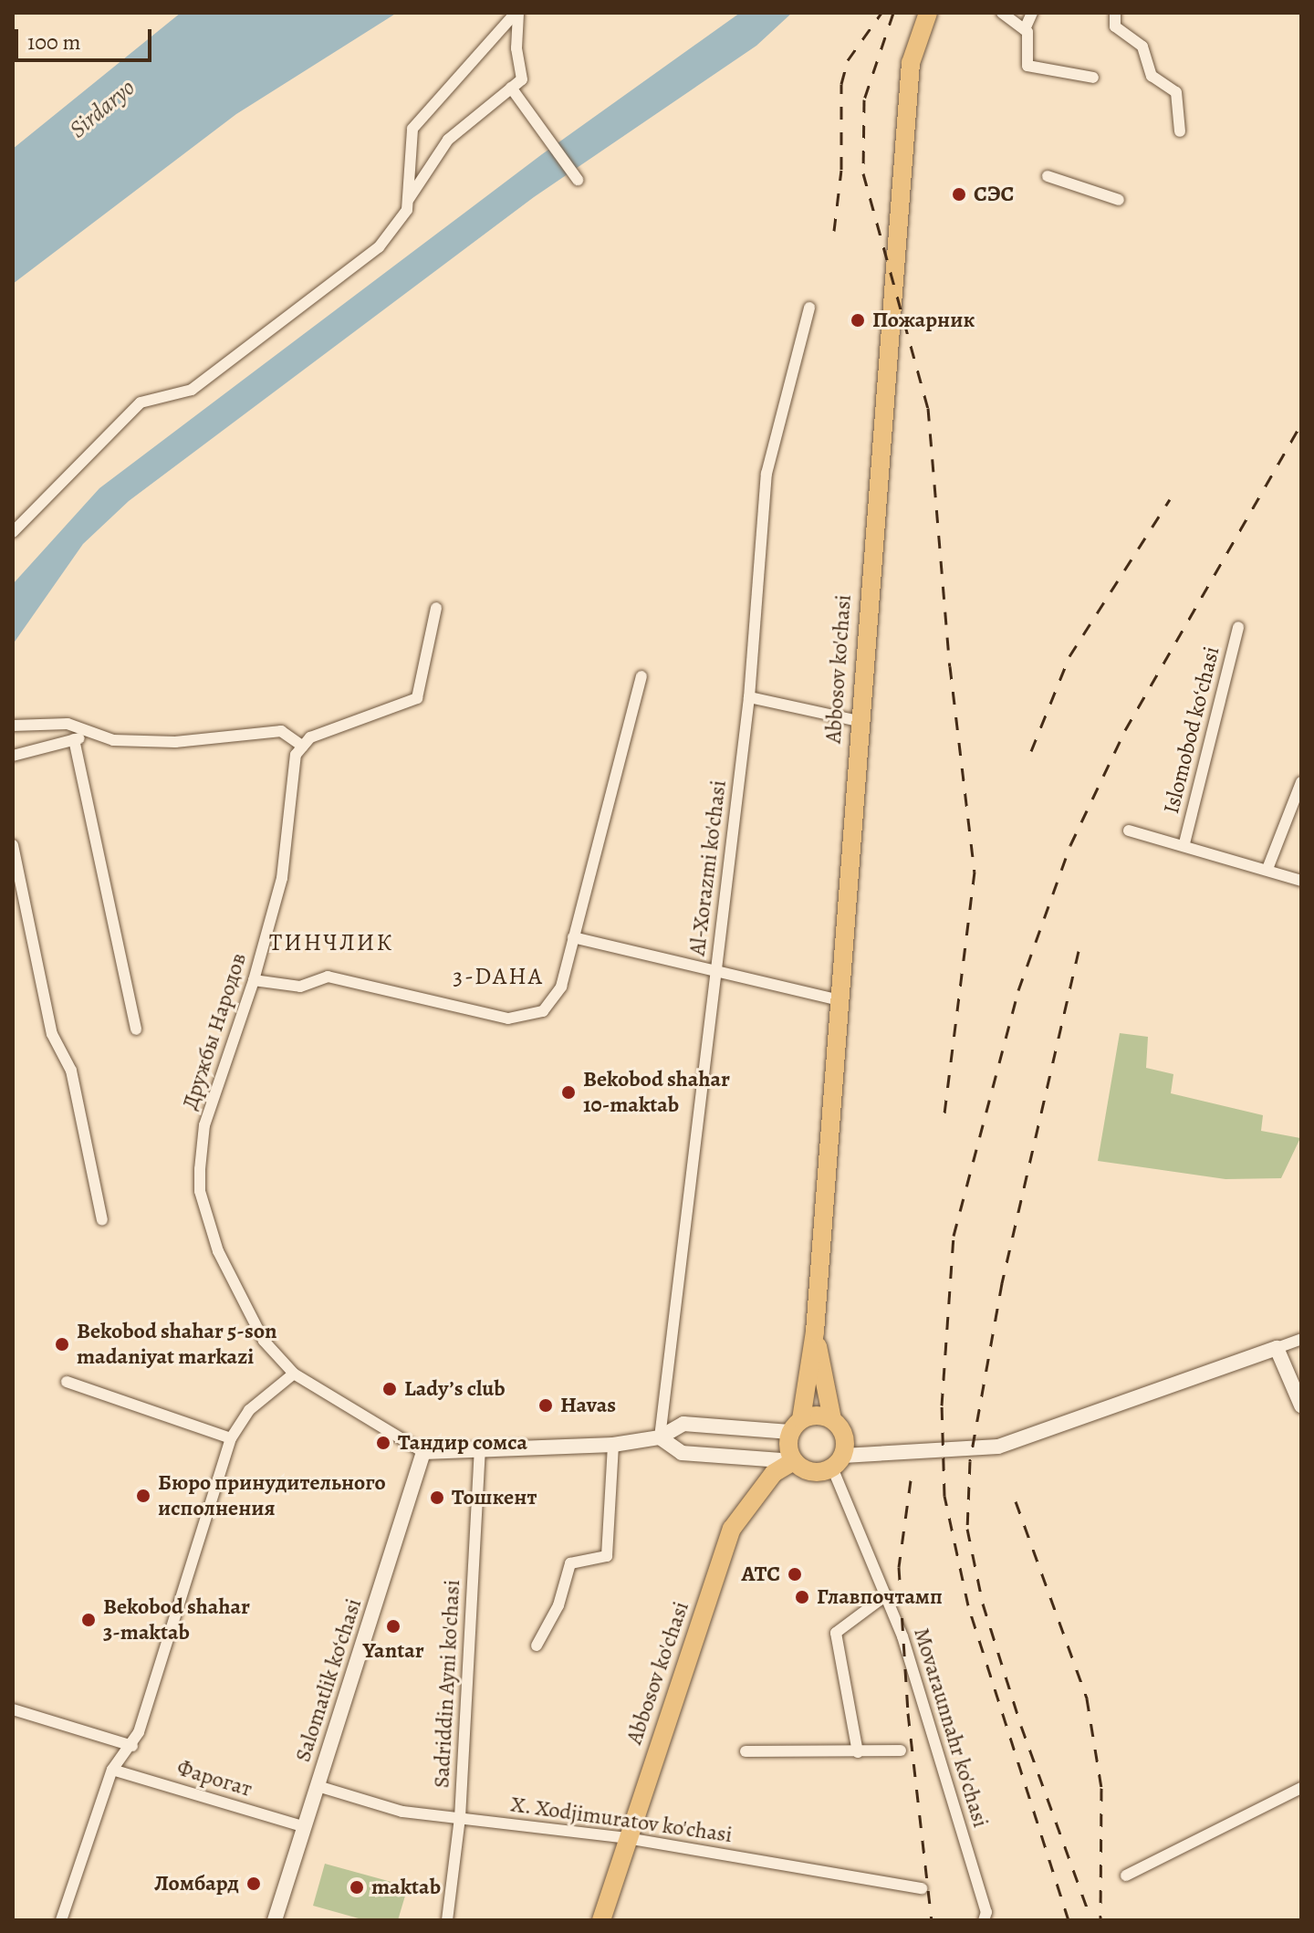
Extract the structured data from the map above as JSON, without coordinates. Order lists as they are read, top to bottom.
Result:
{
  "streets": {
    "main road": ["Abbosov ko'chasi"],
    "street": [
      "Islomobod koʻchasi",
      "Al-Xorazmi ko'chasi",
      "Дружбы Народов",
      "Salomatlik ko‘chasi",
      "Sadriddin Ayni ko'chasi",
      "Movaraunnahr ko'chasi",
      "Фарогат",
      "X. Xodjimuratov ko'chasi"
    ]
  },
  "crossings": [
    ["Abbosov ko'chasi", "Movaraunnahr ko'chasi"],
    ["Abbosov ko'chasi", "X. Xodjimuratov ko'chasi"],
    ["Дружбы Народов", "Salomatlik ko‘chasi"],
    ["Salomatlik ko‘chasi", "Фарогат"],
    ["Salomatlik ko‘chasi", "X. Xodjimuratov ko'chasi"],
    ["Sadriddin Ayni ko'chasi", "X. Xodjimuratov ko'chasi"]
  ],
  "districts": ["ТИНЧЛИК", "3-DAHA"],
  "water": ["Sirdaryo"],
  "places": [
    "СЭС",
    "Пожарник",
    "Bekobod shahar 10-maktab",
    "Bekobod shahar 5-son madaniyat markazi",
    "Lady’s club",
    "Havas",
    "Тандир сомса",
    "Бюро принудительного исполнения",
    "Тошкент",
    "АТС",
    "Главпочтамп",
    "Bekobod shahar 3-maktab",
    "Yantar",
    "Ломбард",
    "maktab"
  ],
  "scale_bar": "100 m"
}
